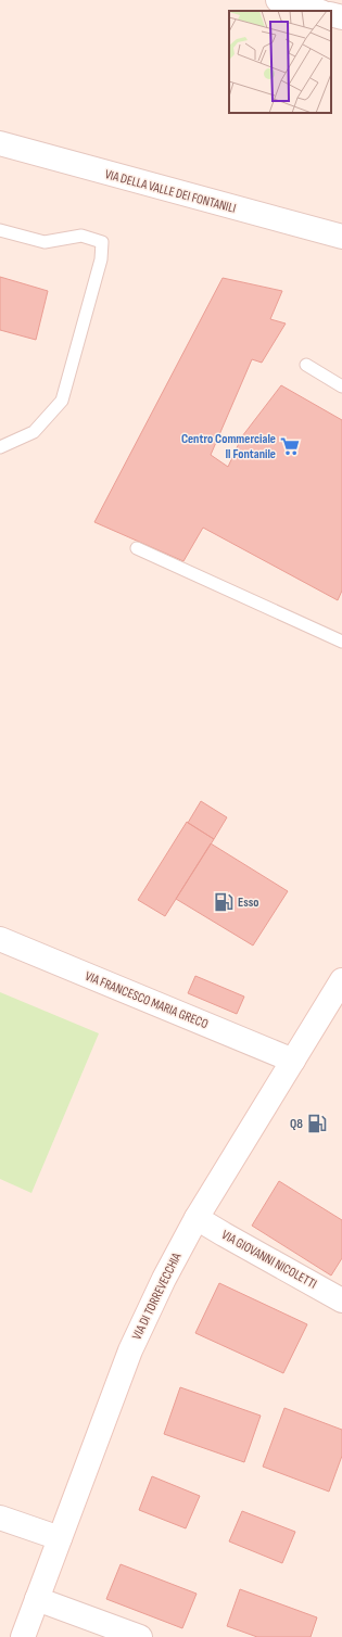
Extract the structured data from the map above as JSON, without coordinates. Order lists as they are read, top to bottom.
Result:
{
  "streets": {
    "street": [
      "VIA DELLA VALLE DEI FONTANILI",
      "VIA FRANCESCO MARIA GRECO",
      "VIA GIOVANNI NICOLETTI",
      "VIA DI TORREVECCHIA"
    ]
  },
  "crossings": [
    ["VIA FRANCESCO MARIA GRECO", "VIA DI TORREVECCHIA"],
    ["VIA GIOVANNI NICOLETTI", "VIA DI TORREVECCHIA"]
  ],
  "places": {
    "supermarket": ["Centro Commerciale Il Fontanile"],
    "fuel station": ["Esso", "Q8"]
  }
}
